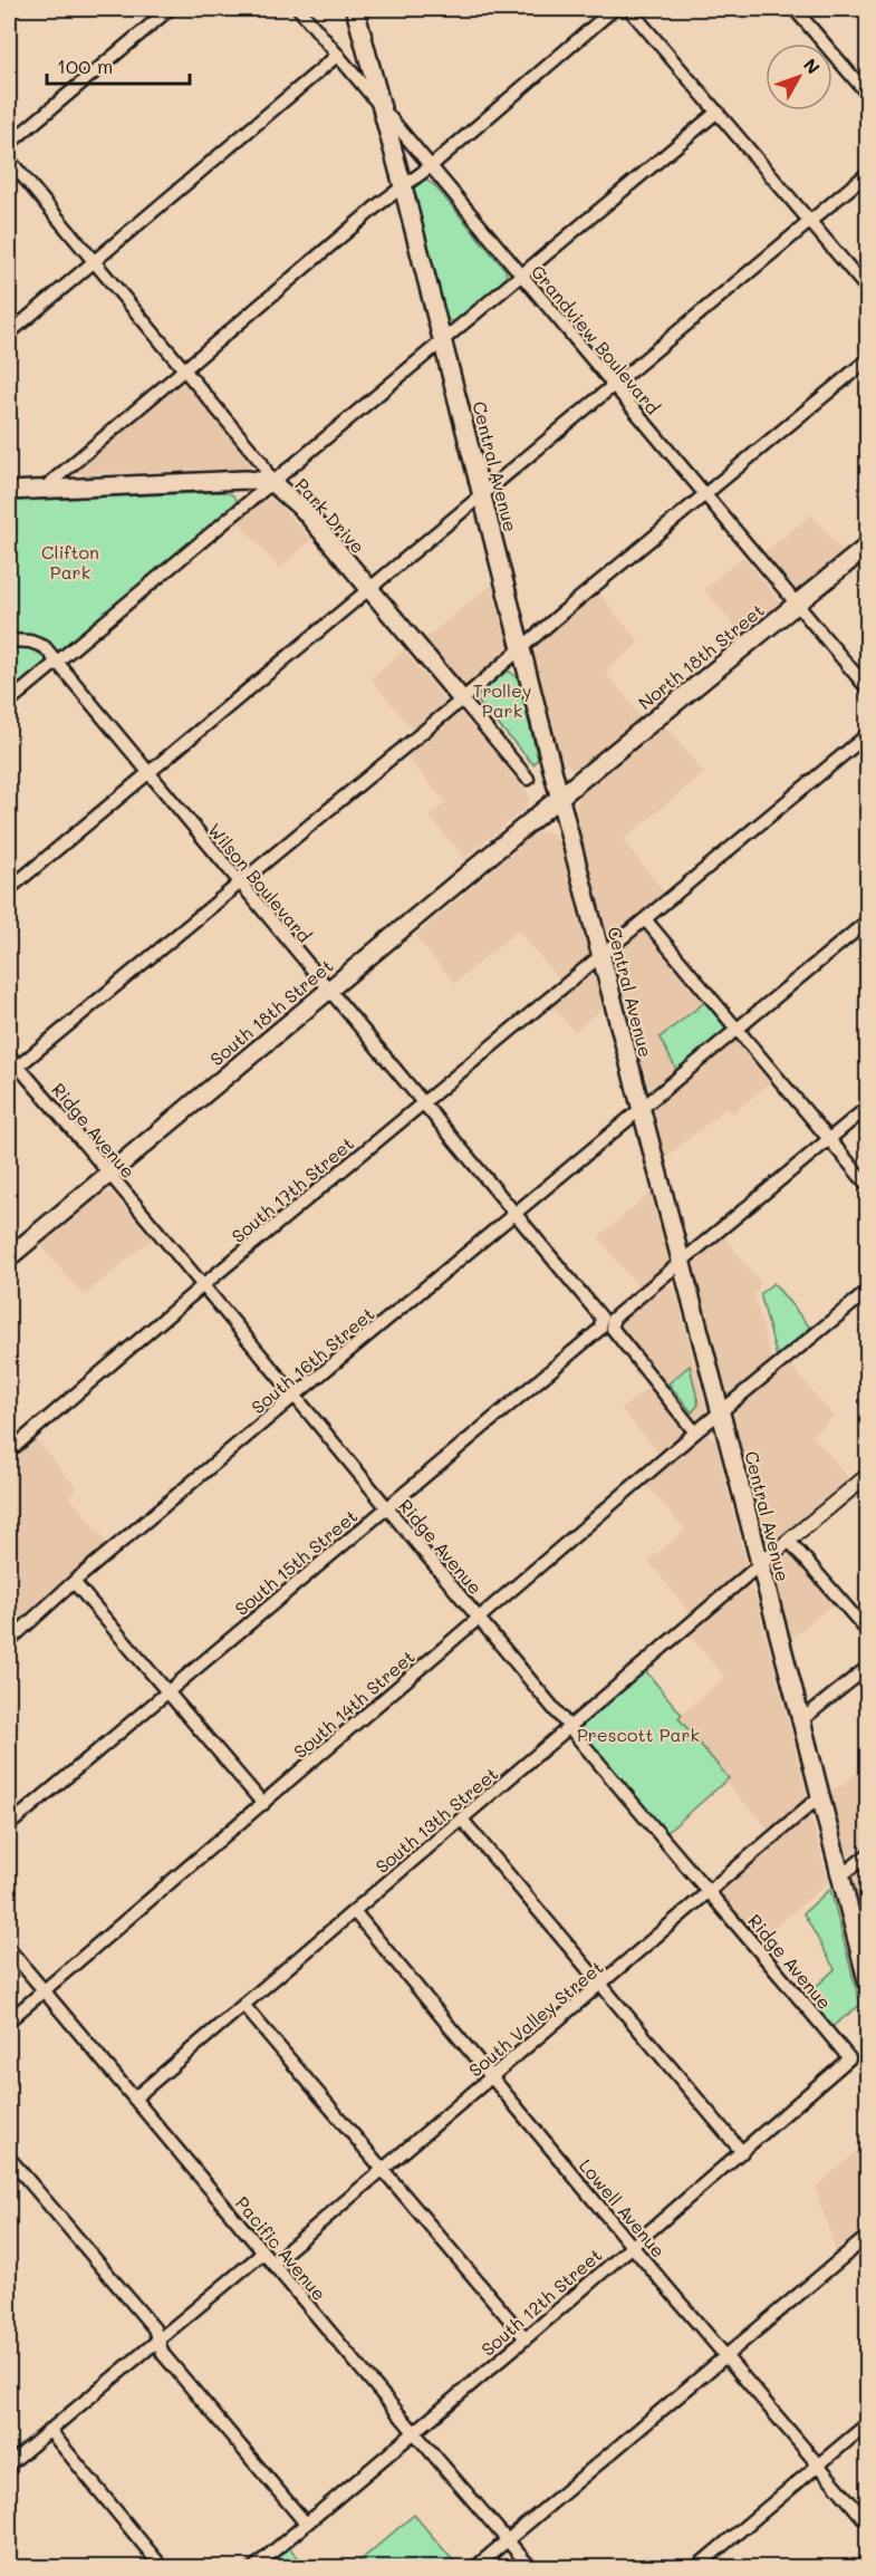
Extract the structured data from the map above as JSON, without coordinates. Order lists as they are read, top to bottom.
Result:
{
  "streets": {
    "main road": [
      "Central Avenue",
      "Park Drive",
      "North 18th Street",
      "South 18th Street"
    ],
    "street": [
      "Grandview Boulevard",
      "Wilson Boulevard",
      "Ridge Avenue",
      "South 17th Street",
      "South 16th Street",
      "South 15th Street",
      "South 14th Street",
      "South 13th Street",
      "South Valley Street",
      "Lowell Avenue",
      "Pacific Avenue",
      "South 12th Street"
    ]
  },
  "crossings": [
    ["Grandview Boulevard", "Central Avenue"],
    ["Grandview Boulevard", "North 18th Street"],
    ["Central Avenue", "North 18th Street"],
    ["Central Avenue", "South 18th Street"],
    ["Central Avenue", "South 17th Street"],
    ["Central Avenue", "South 16th Street"],
    ["Central Avenue", "South 15th Street"],
    ["Central Avenue", "South 14th Street"],
    ["Central Avenue", "South 13th Street"],
    ["Central Avenue", "South Valley Street"],
    ["North 18th Street", "South 18th Street"],
    ["Wilson Boulevard", "South 18th Street"],
    ["Wilson Boulevard", "South 17th Street"],
    ["Wilson Boulevard", "South 16th Street"],
    ["Wilson Boulevard", "South 15th Street"],
    ["Wilson Boulevard", "South 14th Street"],
    ["South 18th Street", "Ridge Avenue"],
    ["Ridge Avenue", "South 17th Street"],
    ["Ridge Avenue", "South 16th Street"],
    ["Ridge Avenue", "South 15th Street"],
    ["Ridge Avenue", "South 14th Street"],
    ["Ridge Avenue", "South 13th Street"],
    ["Ridge Avenue", "South Valley Street"],
    ["Ridge Avenue", "South 12th Street"],
    ["South 14th Street", "Pacific Avenue"],
    ["South 13th Street", "Lowell Avenue"],
    ["South 13th Street", "Pacific Avenue"],
    ["South Valley Street", "Lowell Avenue"],
    ["South Valley Street", "Pacific Avenue"],
    ["Lowell Avenue", "South 12th Street"],
    ["Pacific Avenue", "South 12th Street"]
  ],
  "parks": ["Clifton Park", "Trolley Park", "Prescott Park"],
  "scale_bar": "100 m",
  "north": "top right"
}
